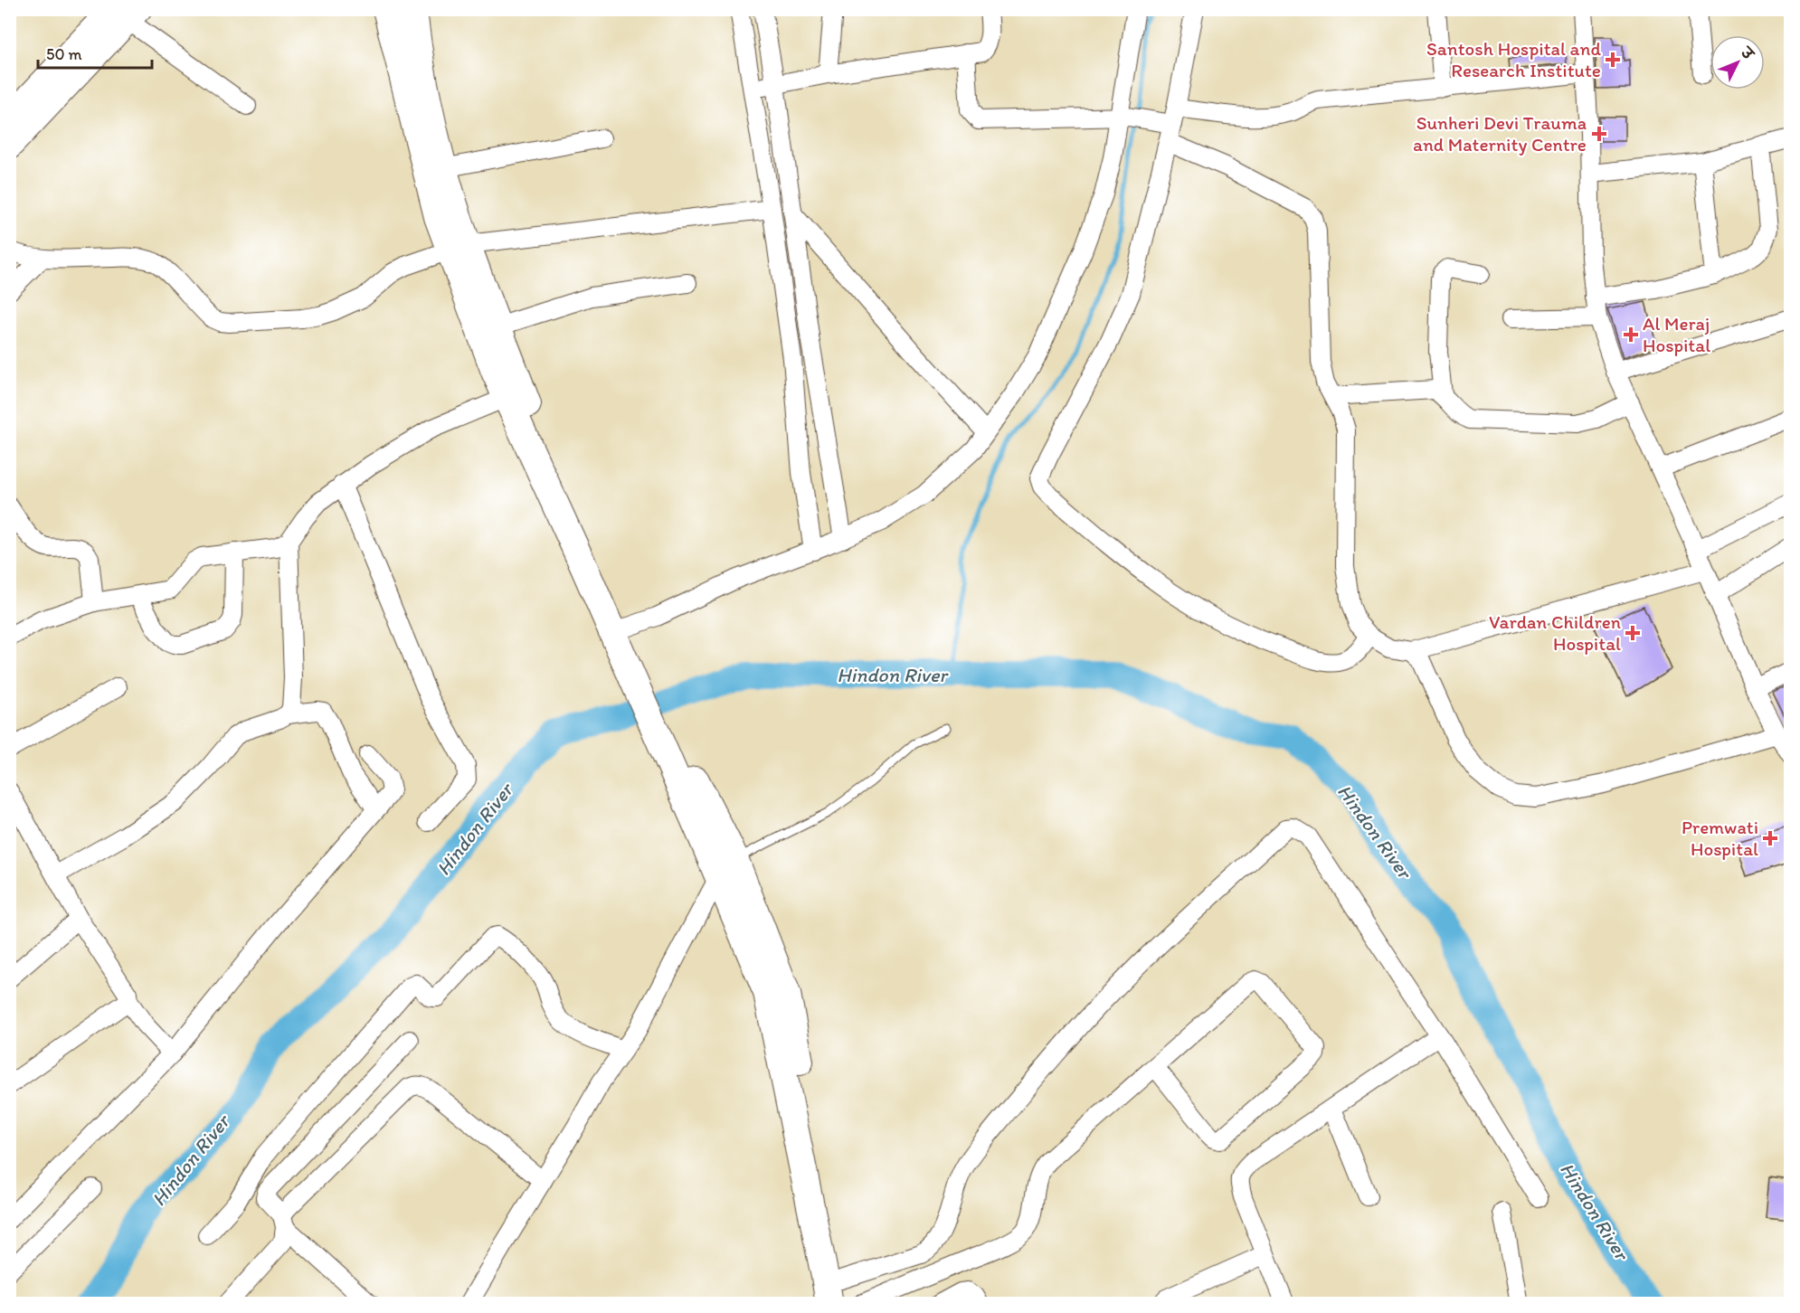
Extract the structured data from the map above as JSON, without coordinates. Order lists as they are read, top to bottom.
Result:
{
  "water": ["Hindon River"],
  "places": {
    "health": [
      "Santosh Hospital and Research Institute",
      "Sunheri Devi Trauma and Maternity Centre",
      "Al Meraj Hospital",
      "Vardan Children Hospital",
      "Premwati Hospital"
    ]
  },
  "scale_bar": "50 m",
  "north": "top right"
}
